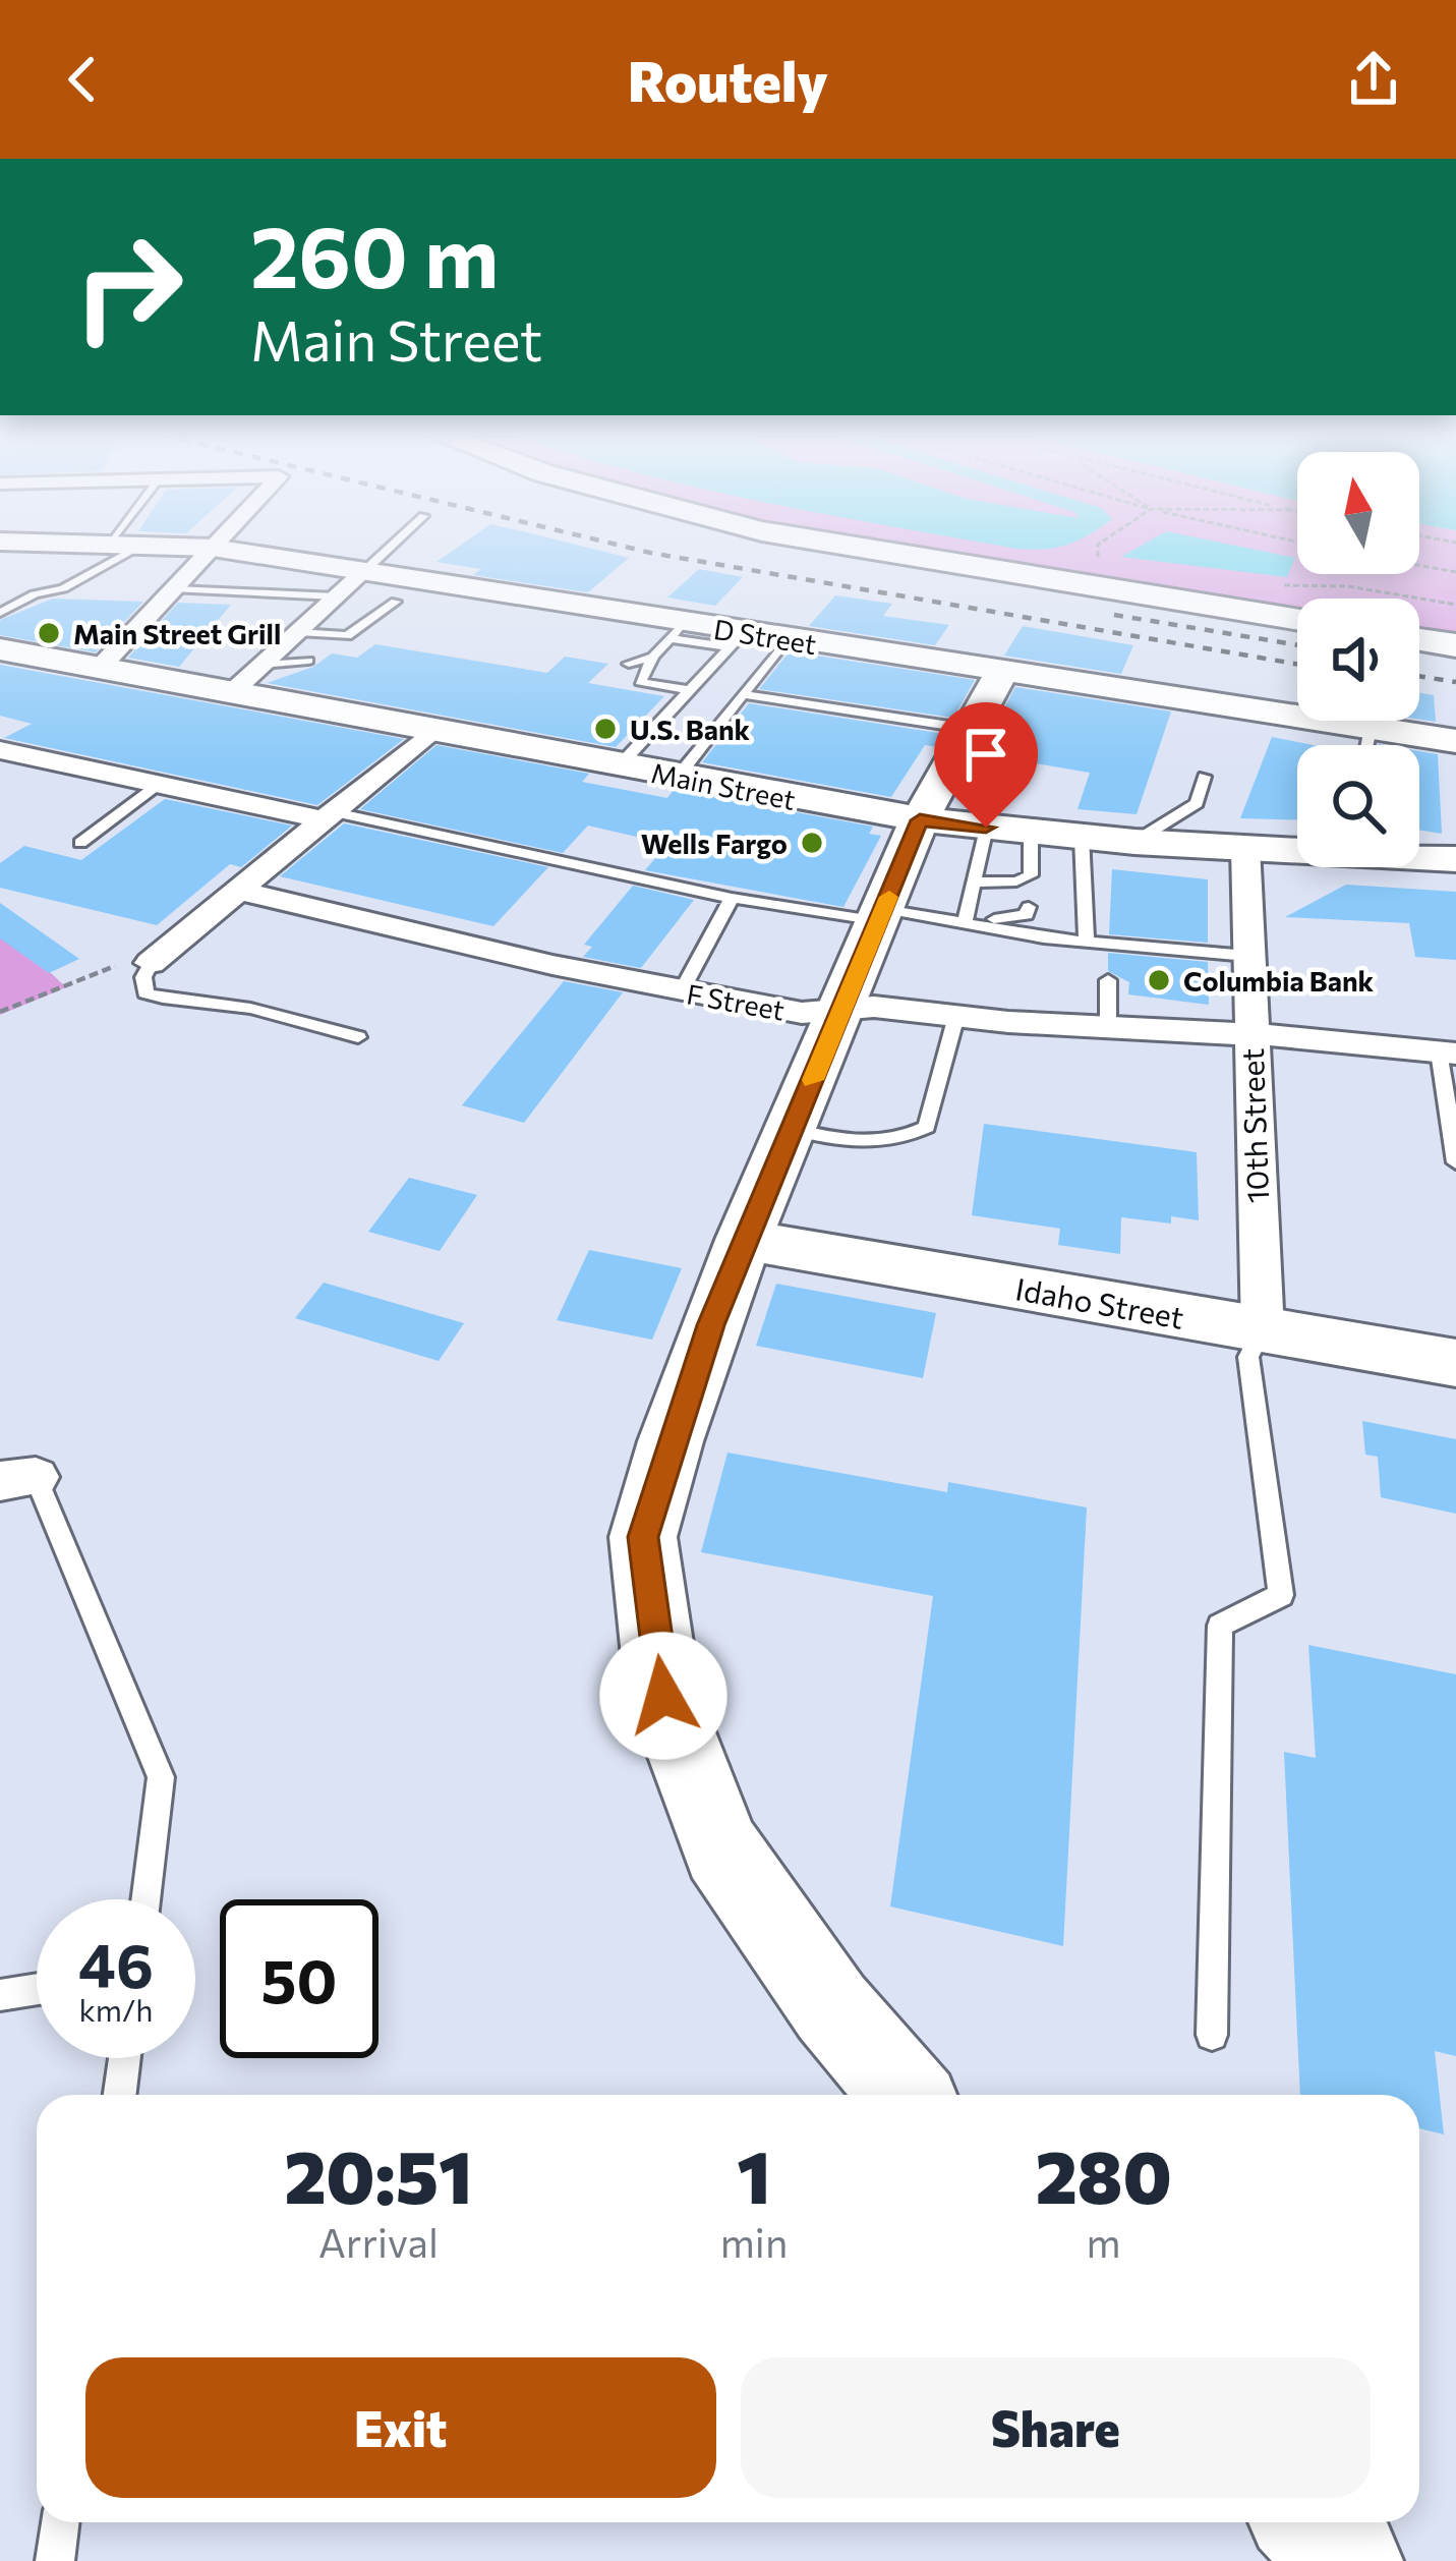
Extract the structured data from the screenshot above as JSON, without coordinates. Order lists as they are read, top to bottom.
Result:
{
  "streets": {
    "main road": ["D Street", "Main Street", "Idaho Street"],
    "street": ["F Street", "10th Street"]
  },
  "crossings": [
    ["Main Street", "10th Street"],
    ["F Street", "10th Street"],
    ["10th Street", "Idaho Street"]
  ],
  "places": [
    "Main Street Grill",
    "U.S. Bank",
    "Wells Fargo",
    "Columbia Bank"
  ],
  "north": "top",
  "page": {
    "header": "Routely",
    "turn": ["260 m", "Main Street"],
    "speed": "46 km/h",
    "limit": "50",
    "eta": [
      "20:51",
      "Arrival",
      "1",
      "min",
      "280",
      "m"
    ],
    "buttons": ["Exit", "Share"]
  }
}
